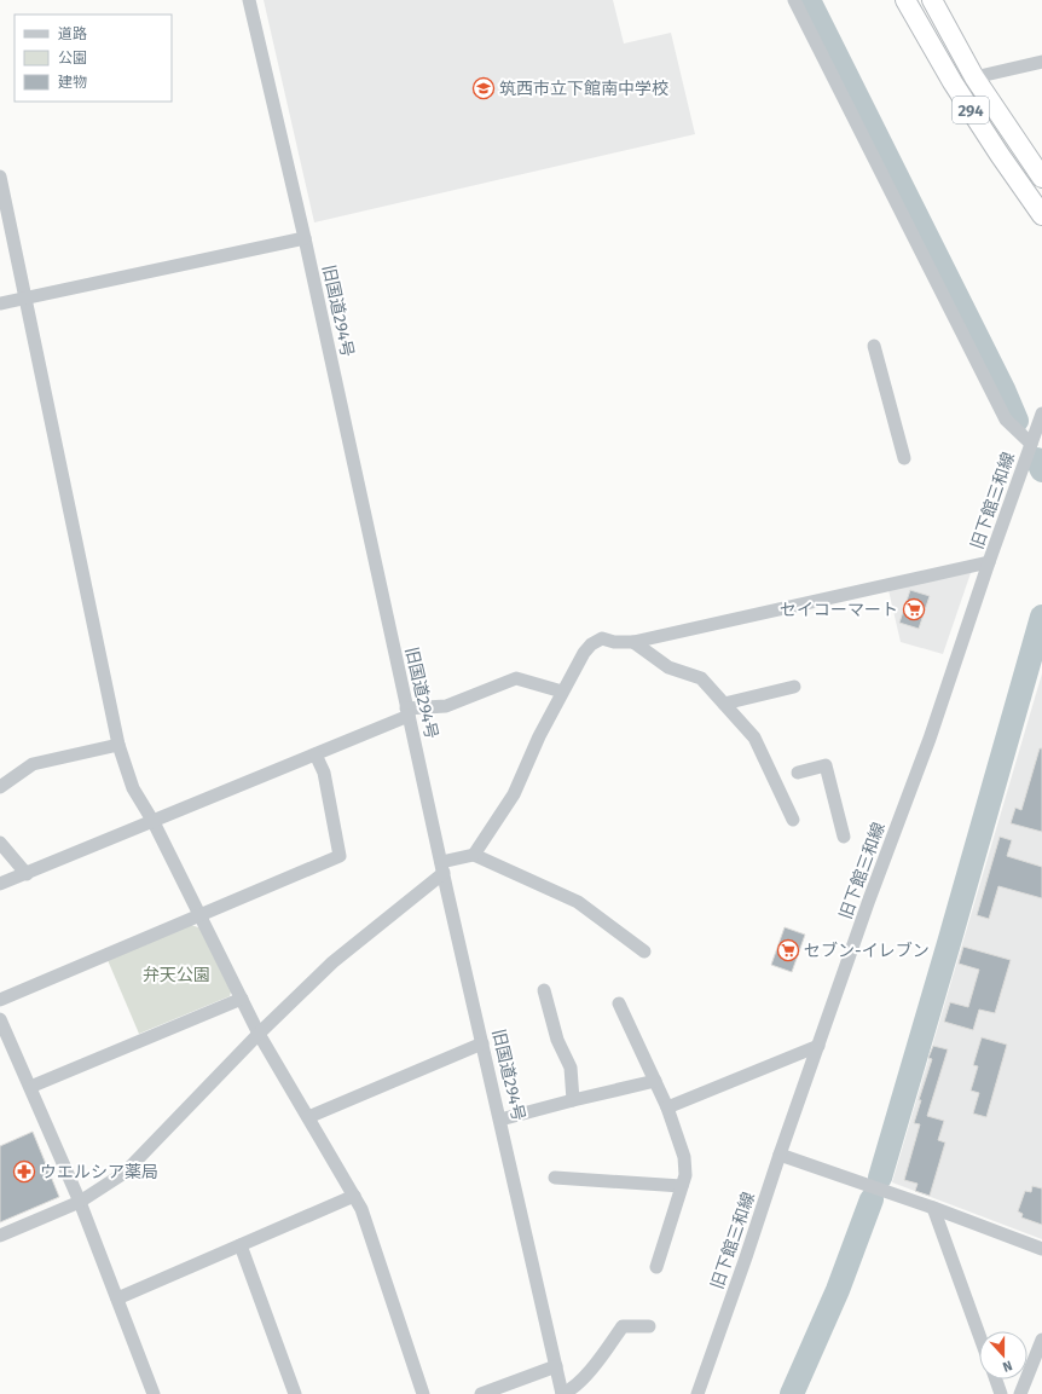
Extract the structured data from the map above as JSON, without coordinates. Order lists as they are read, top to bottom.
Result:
{
  "streets": {
    "highway": ["294"],
    "street": ["旧国道294号", "旧下館三和線"]
  },
  "parks": ["弁天公園"],
  "places": {
    "school or university": ["筑西市立下館南中学校"],
    "supermarket": ["セイコーマート", "セブン-イレブン"],
    "pharmacy": ["ウエルシア薬局"]
  },
  "legend": ["道路", "公園", "建物"],
  "north": "bottom"
}
